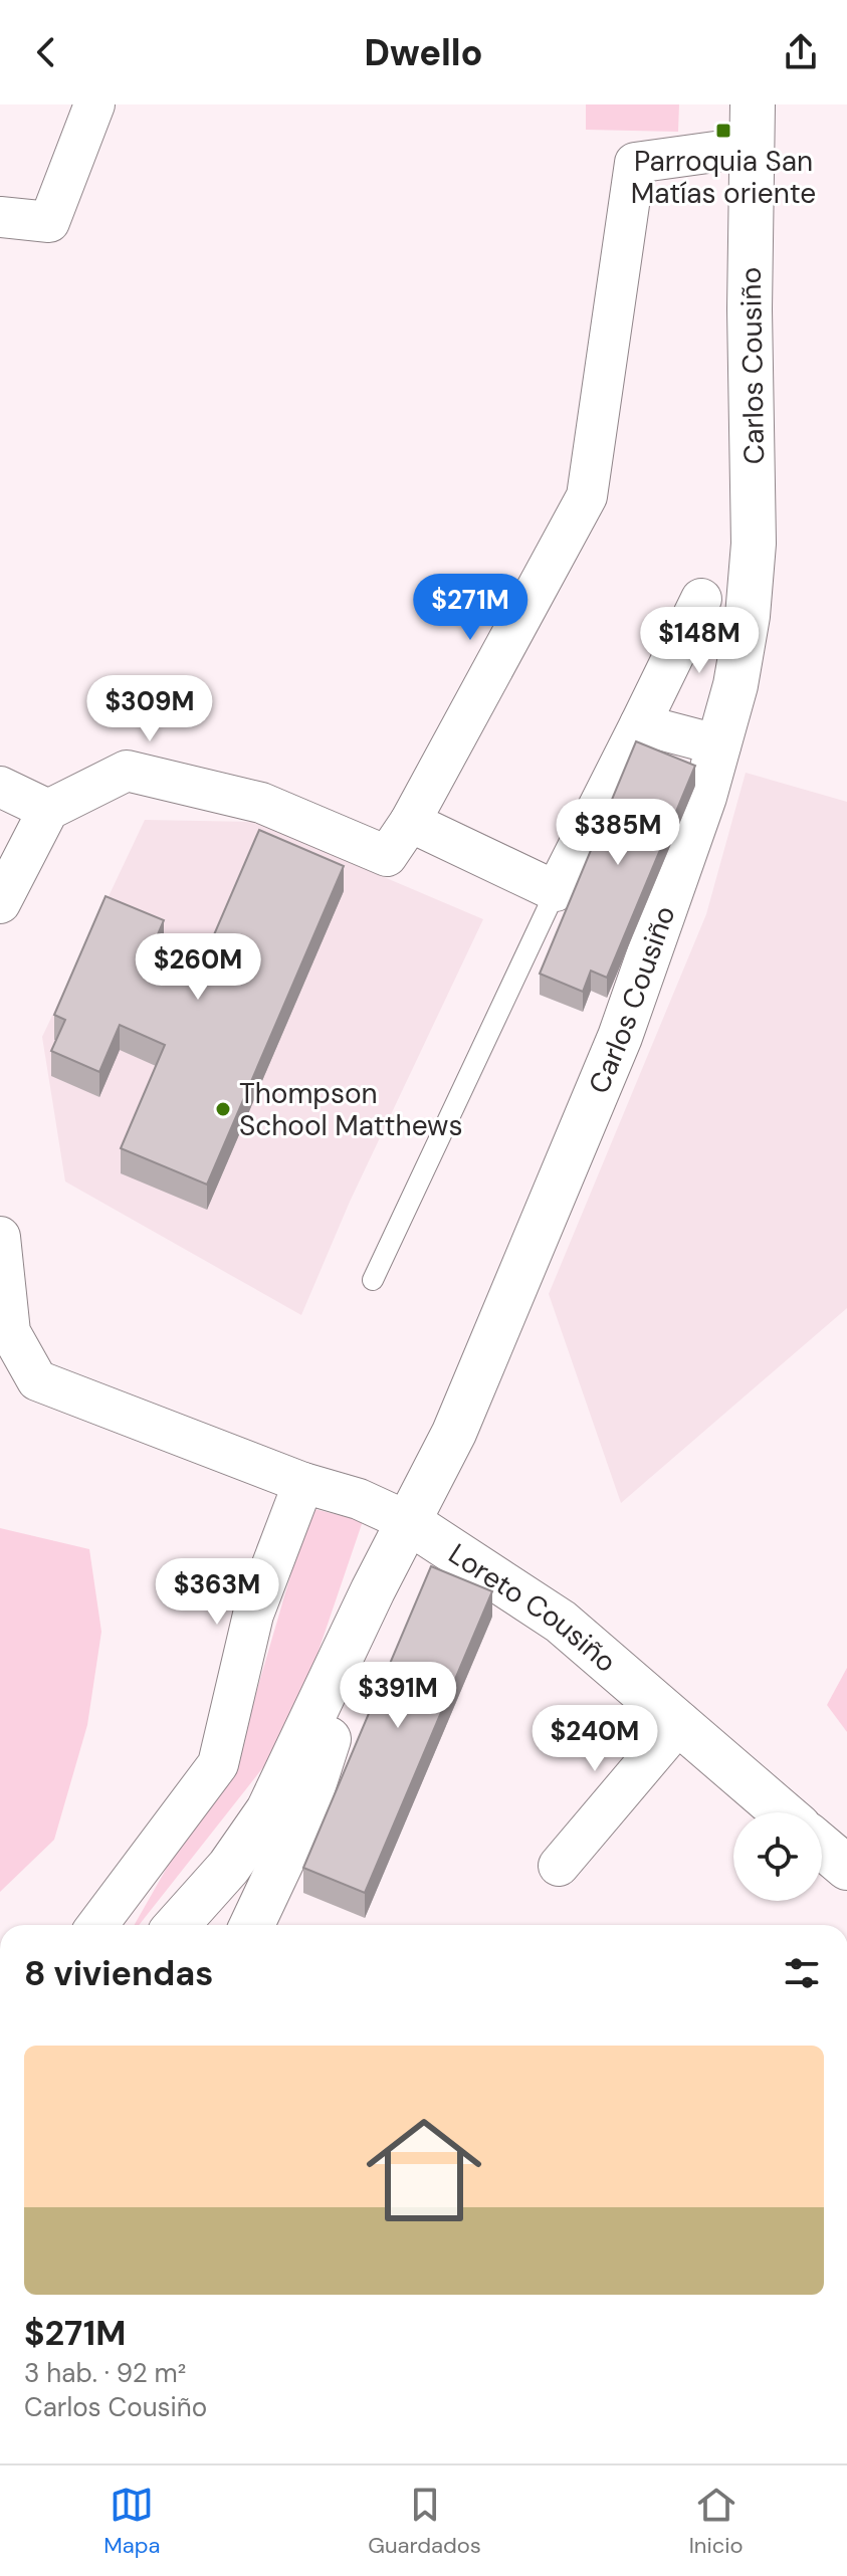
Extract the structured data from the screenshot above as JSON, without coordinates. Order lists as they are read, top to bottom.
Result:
{
  "streets": {
    "main road": ["Carlos Cousiño", "Loreto Cousiño"]
  },
  "crossings": [
    ["Carlos Cousiño", "Loreto Cousiño"]
  ],
  "places": {
    "transit": ["Parroquia San Matías oriente"],
    "other": ["Thompson School Matthews"]
  },
  "page": {
    "header": "Dwello",
    "price": [
      "$271M",
      "$148M",
      "$309M",
      "$385M",
      "$260M",
      "$363M",
      "$391M",
      "$240M"
    ],
    "heading": "8 viviendas",
    "list": [
      {
        "name": "$271M",
        "note": "3 hab. · 92 m² · Carlos Cousiño"
      }
    ],
    "tabs": ["Mapa", "Guardados", "Inicio"]
  }
}
